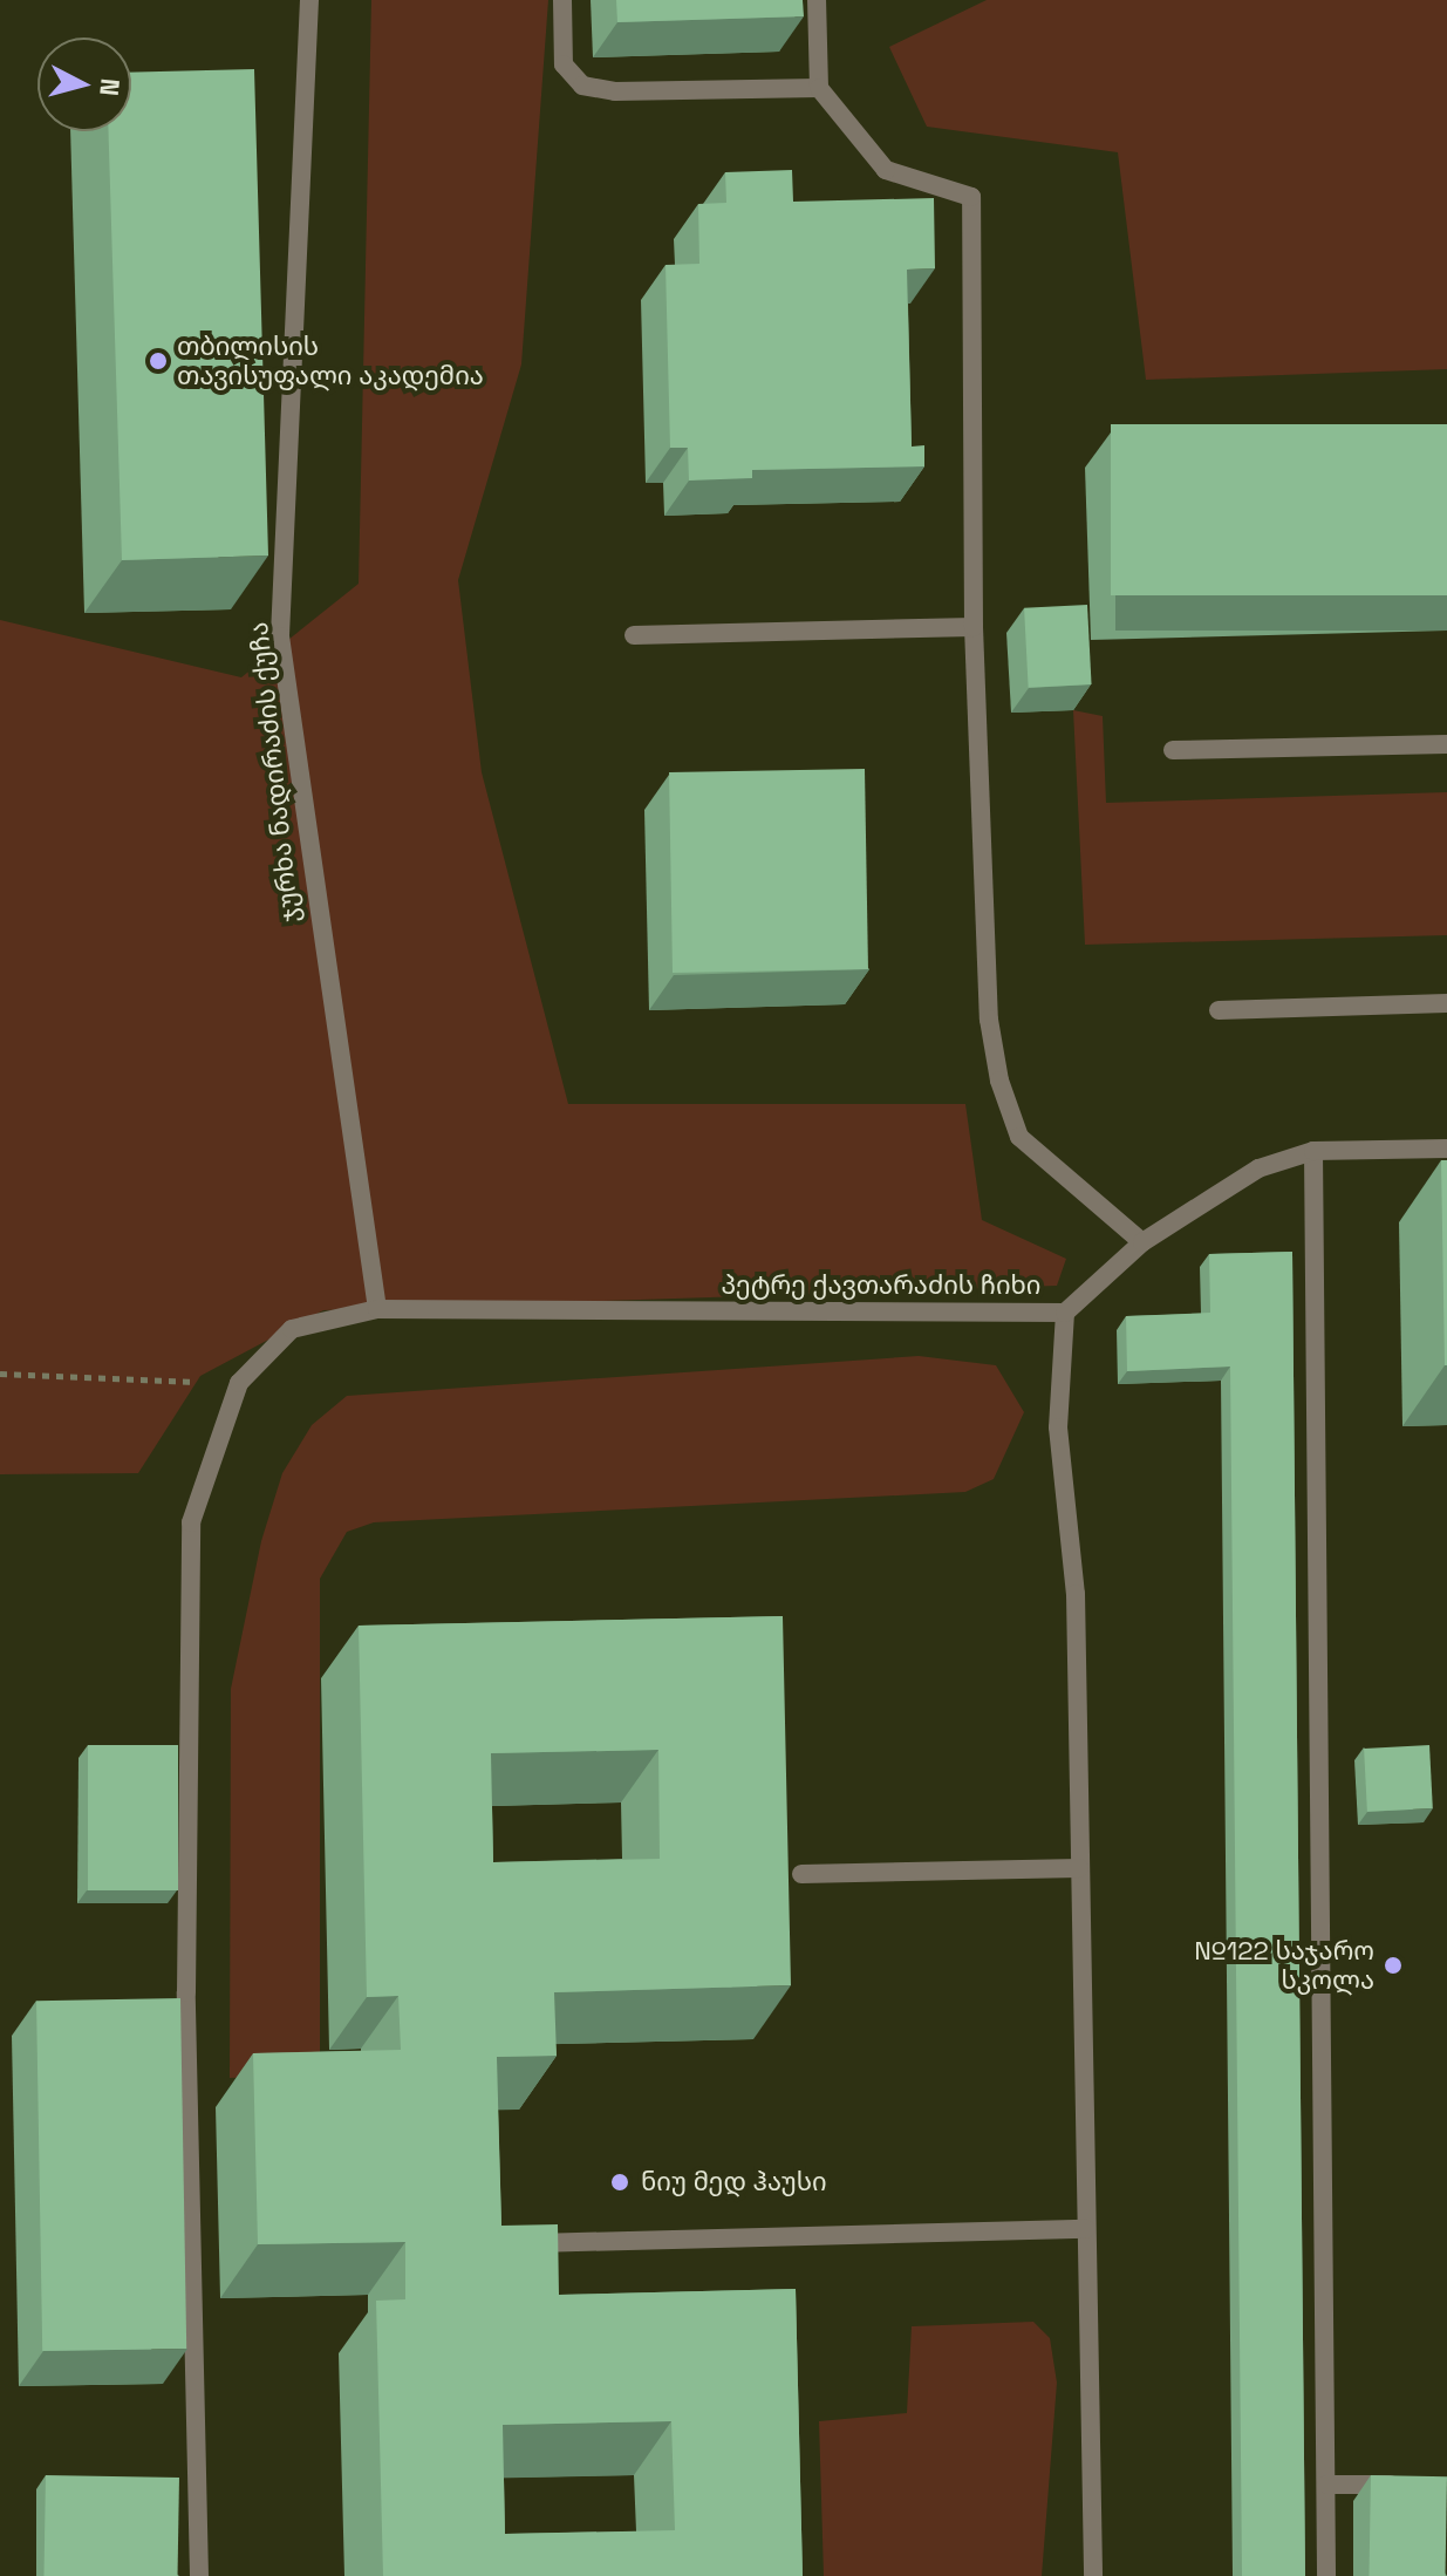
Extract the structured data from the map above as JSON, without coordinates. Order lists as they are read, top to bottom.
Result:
{
  "streets": {
    "street": ["ჯურხა ნადირაძის ქუჩა", "პეტრე ქავთარაძის ჩიხი"]
  },
  "crossings": [
    ["ჯურხა ნადირაძის ქუჩა", "პეტრე ქავთარაძის ჩიხი"]
  ],
  "places": ["თბილისის თავისუფალი აკადემია", "№122 საჯარო სკოლა", "ნიუ მედ ჰაუსი"],
  "north": "right"
}
